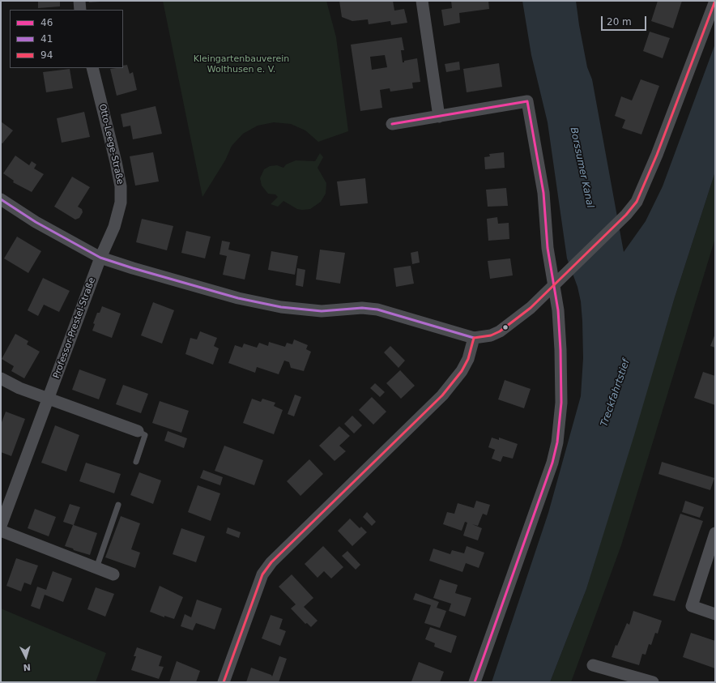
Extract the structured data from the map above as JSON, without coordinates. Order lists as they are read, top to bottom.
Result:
{
  "streets": {
    "street": ["Otto-Leege-Straße", "Professor-Prestel-Straße"]
  },
  "crossings": [
    ["Otto-Leege-Straße", "Professor-Prestel-Straße"]
  ],
  "water": ["Borssumer Kanal", "Treckfahrtstief"],
  "parks": ["Kleingartenbauverein Wolthusen e. V."],
  "lines": ["transit line 94", "transit line 46", "transit line 41"],
  "legend": ["46", "41", "94"],
  "scale_bar": "20 m",
  "north": "bottom"
}
